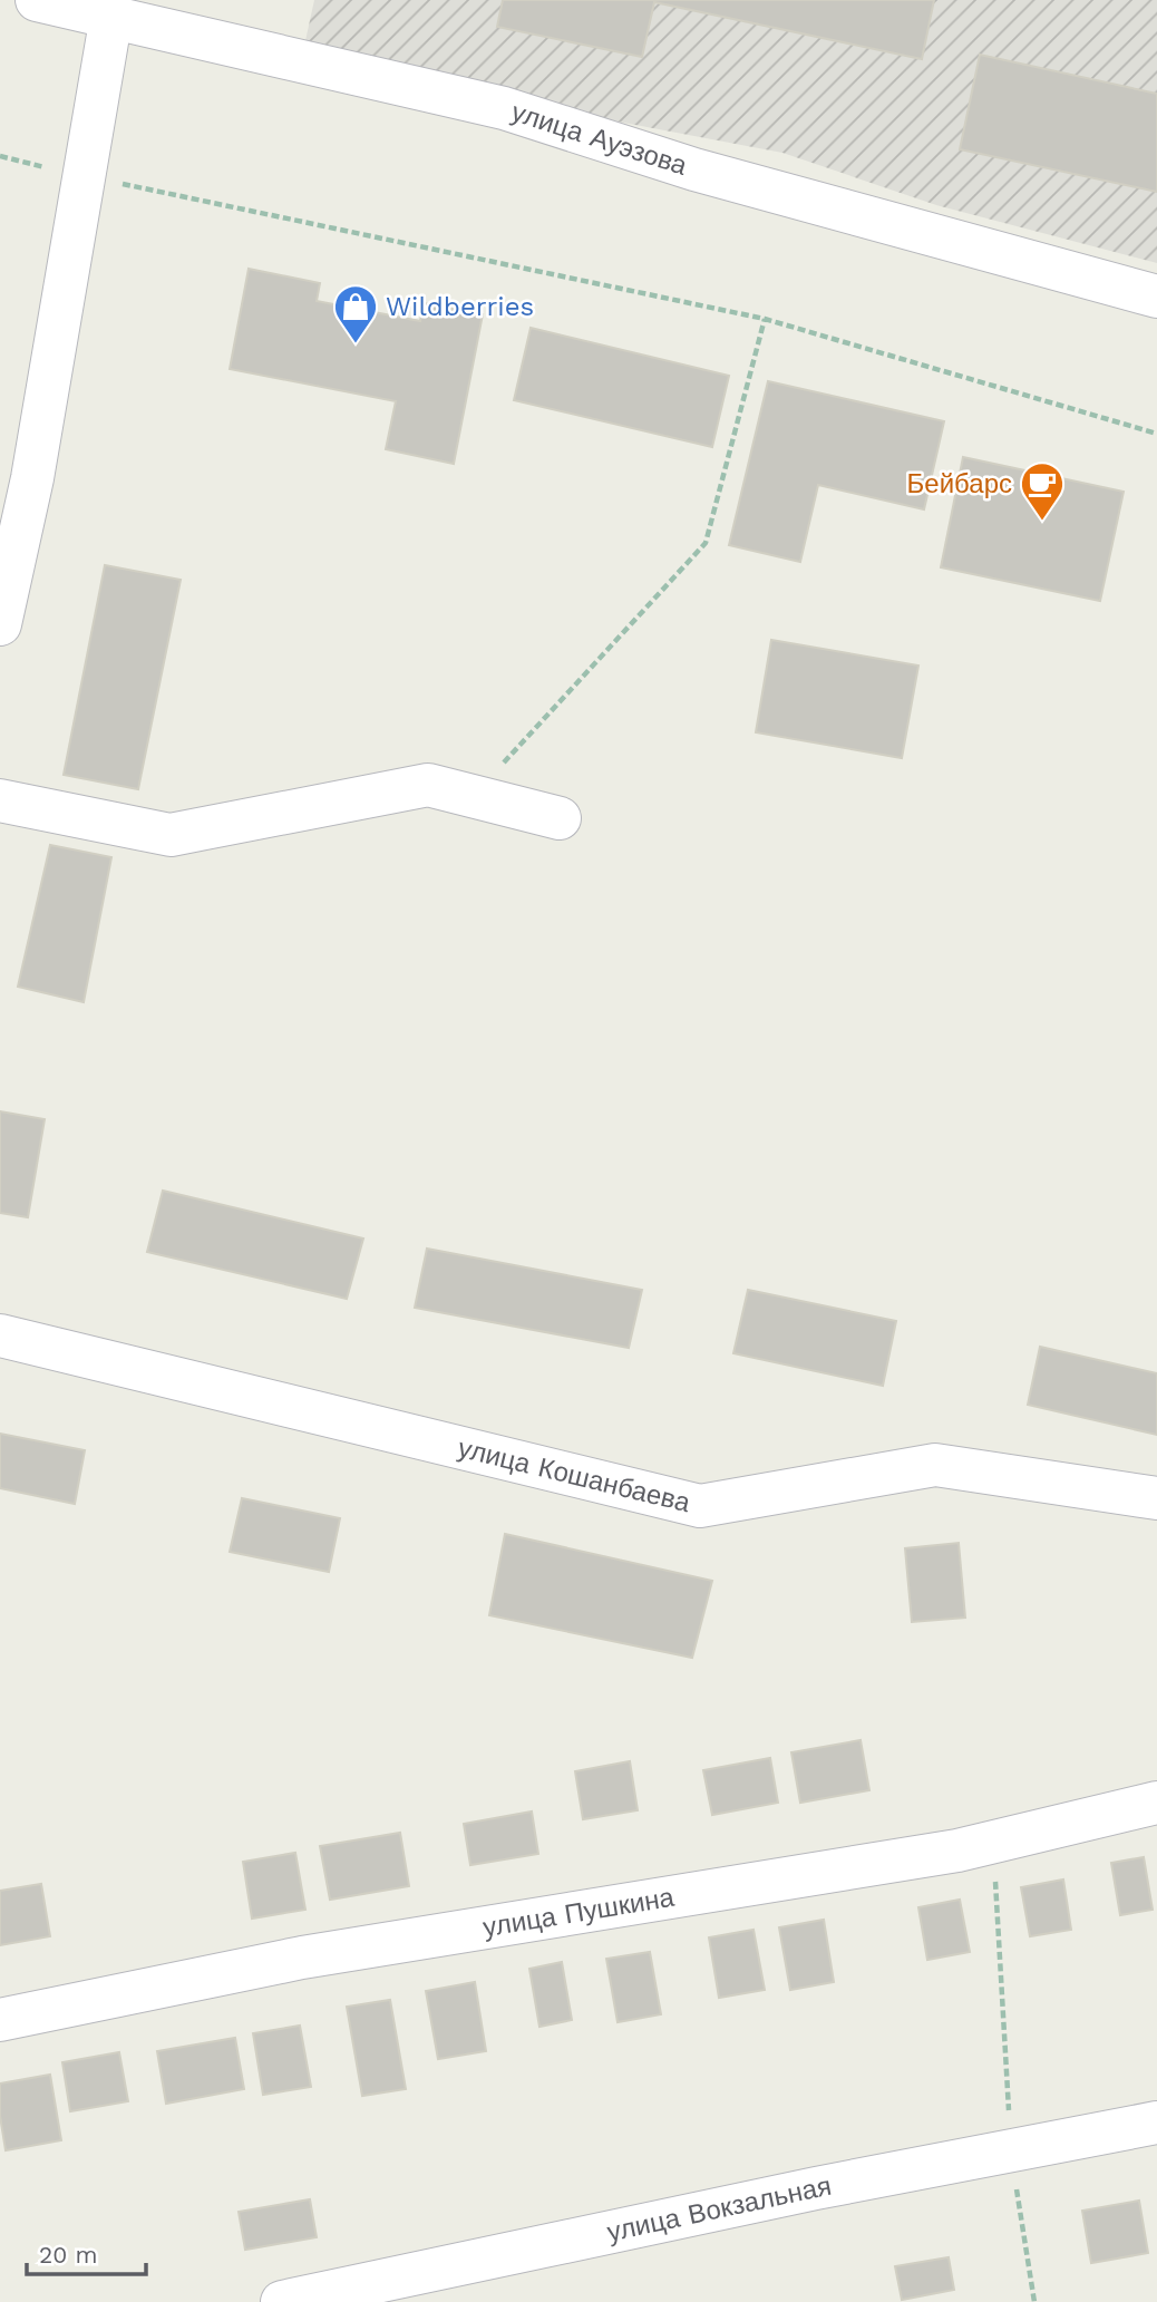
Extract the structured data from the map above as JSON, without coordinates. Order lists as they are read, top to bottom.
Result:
{
  "streets": {
    "street": [
      "улица Ауэзова",
      "улица Кошанбаева",
      "улица Пушкина",
      "улица Вокзальная"
    ]
  },
  "places": {
    "shop": ["Wildberries"],
    "cafe": ["Бейбарс"]
  },
  "scale_bar": "20 m"
}
